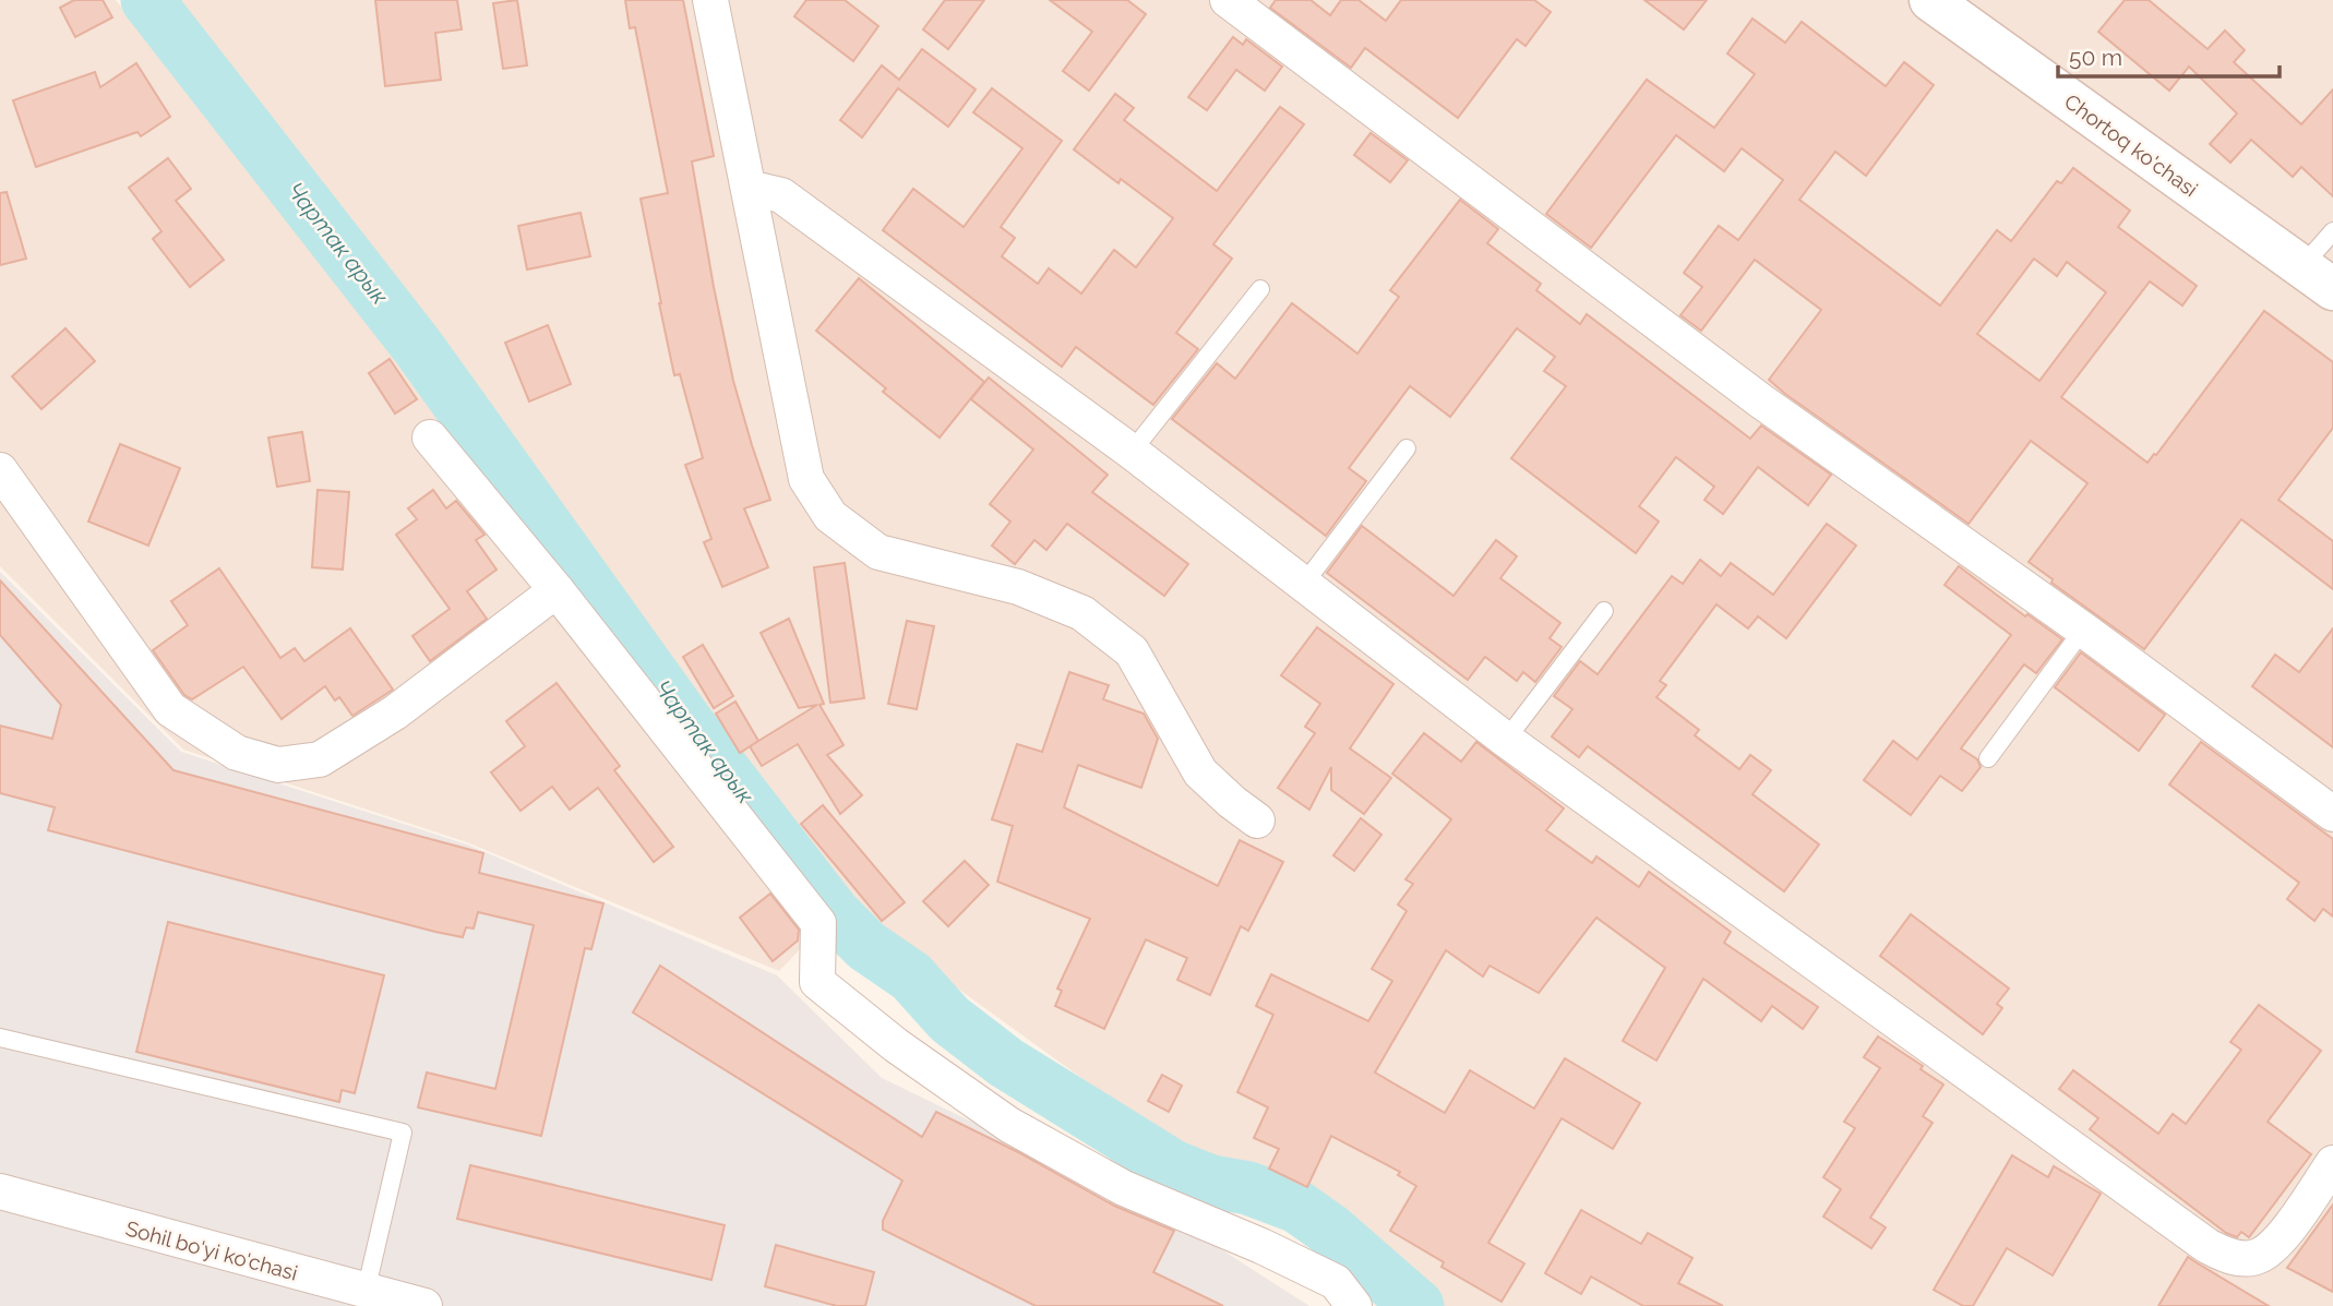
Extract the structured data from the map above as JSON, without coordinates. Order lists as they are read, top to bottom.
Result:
{
  "streets": {
    "street": ["Chortoq ko'chasi", "Sohil bo'yi ko'chasi"]
  },
  "water": ["Чартак арык"],
  "scale_bar": "50 m"
}
